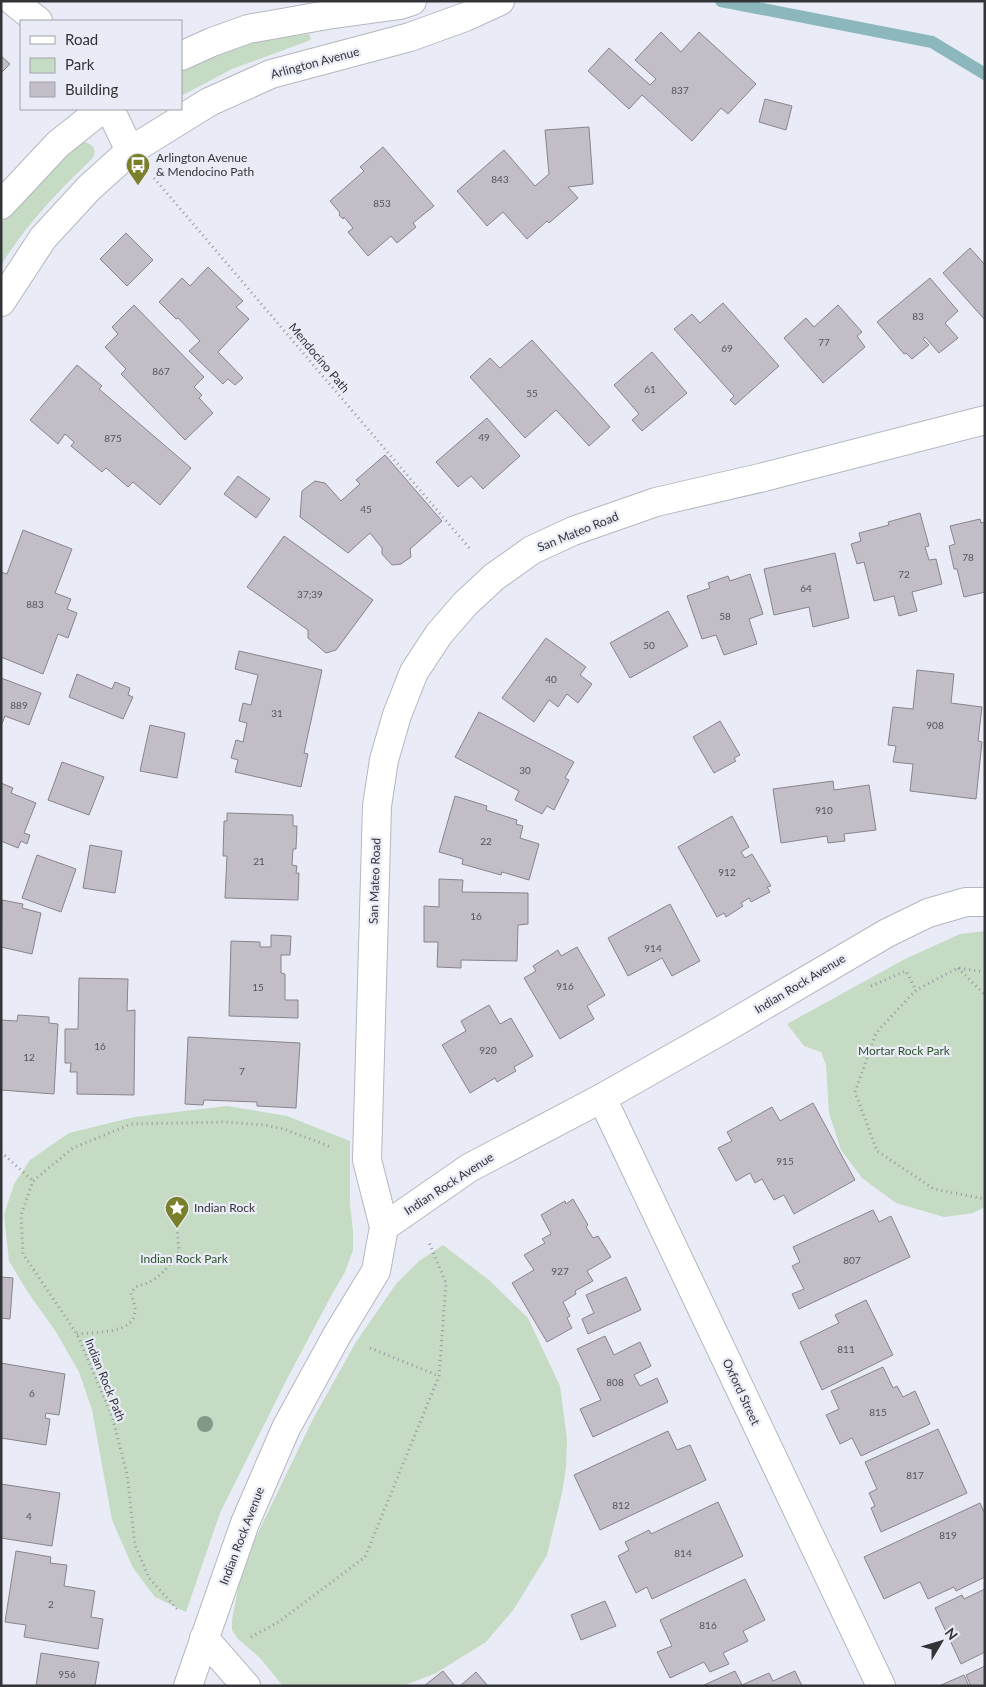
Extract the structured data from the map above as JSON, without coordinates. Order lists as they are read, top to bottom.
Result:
{
  "streets": {
    "street": [
      "Arlington Avenue",
      "San Mateo Road",
      "Indian Rock Avenue",
      "Oxford Street"
    ],
    "path": ["Mendocino Path", "Indian Rock Path"]
  },
  "crossings": [
    ["Arlington Avenue", "Mendocino Path"],
    ["Mendocino Path", "San Mateo Road"],
    ["San Mateo Road", "Indian Rock Avenue"],
    ["Indian Rock Avenue", "Indian Rock Path"],
    ["Indian Rock Avenue", "Oxford Street"]
  ],
  "parks": ["Mortar Rock Park", "Indian Rock Park"],
  "places": {
    "bus stop": ["Arlington Avenue & Mendocino Path"],
    "place": ["Indian Rock"]
  },
  "house_numbers": [
    "837",
    "843",
    "853",
    "83",
    "77",
    "69",
    "867",
    "61",
    "55",
    "49",
    "875",
    "45",
    "78",
    "72",
    "64",
    "37;39",
    "883",
    "58",
    "50",
    "40",
    "889",
    "31",
    "908",
    "30",
    "910",
    "22",
    "21",
    "912",
    "16",
    "914",
    "916",
    "15",
    "16",
    "920",
    "12",
    "7",
    "915",
    "807",
    "927",
    "811",
    "808",
    "6",
    "815",
    "817",
    "812",
    "4",
    "819",
    "814",
    "2",
    "816",
    "956"
  ],
  "legend": ["Road", "Park", "Building"],
  "north": "top right"
}
